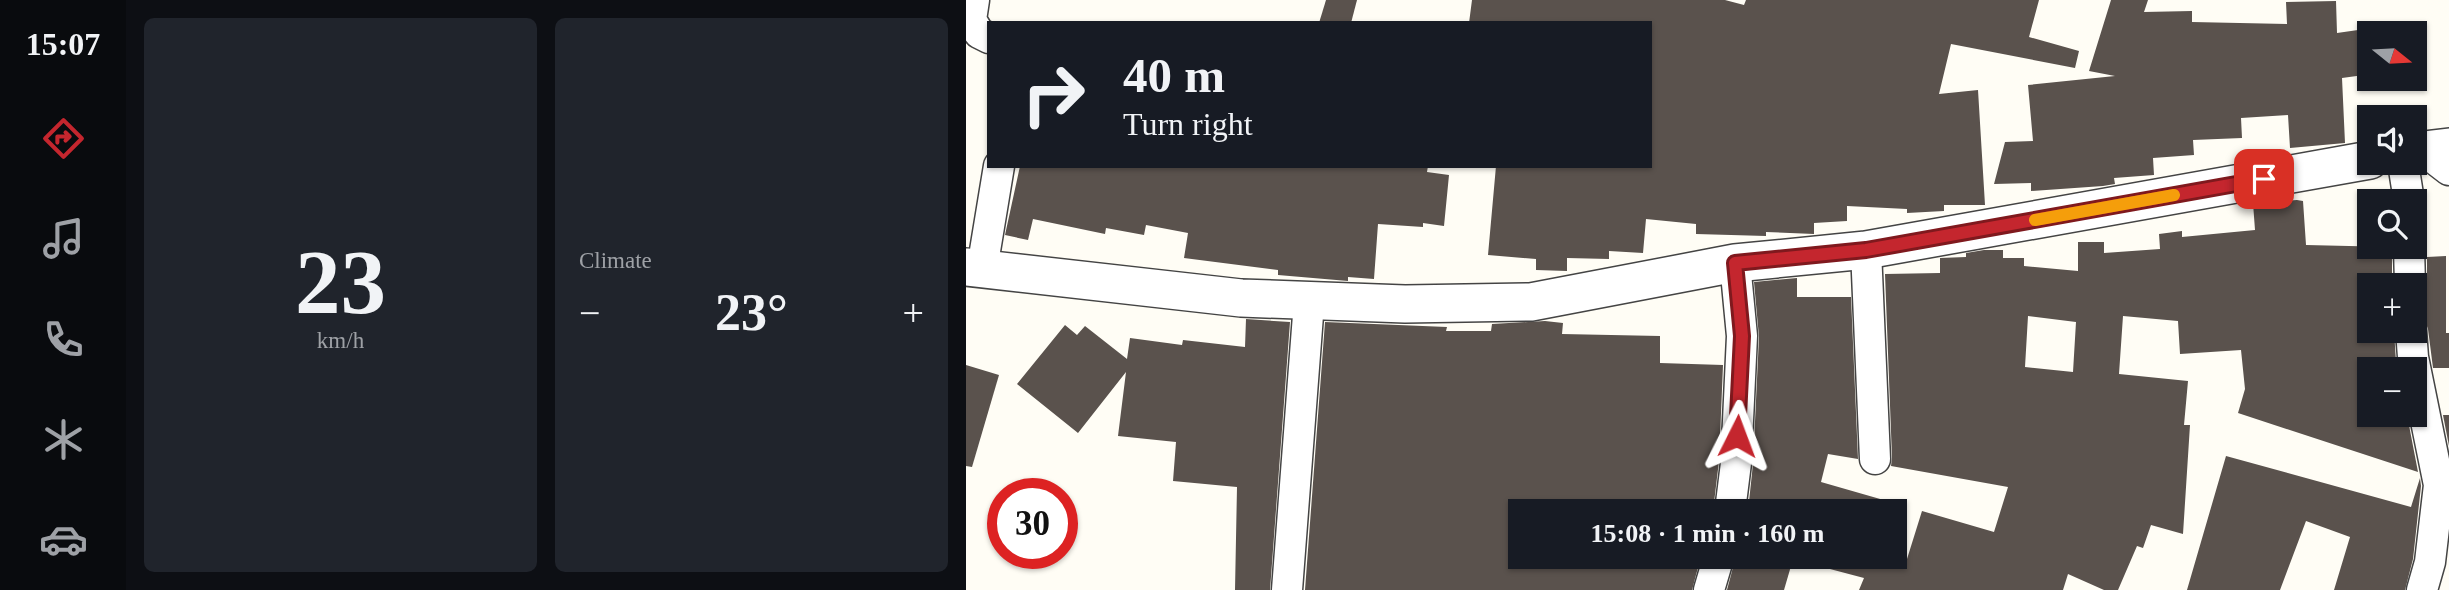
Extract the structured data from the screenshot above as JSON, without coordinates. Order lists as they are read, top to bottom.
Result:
{
  "north": "right",
  "page": {
    "tabs": "15:07",
    "tile": [
      ["23", "km/h"],
      "Climate"
    ],
    "map_buttons": ["+", "−"],
    "turn": ["40 m", "Turn right"],
    "heat": ["−", "23°", "+"],
    "limit": "30",
    "trip": "15:08 · 1 min · 160 m"
  }
}
